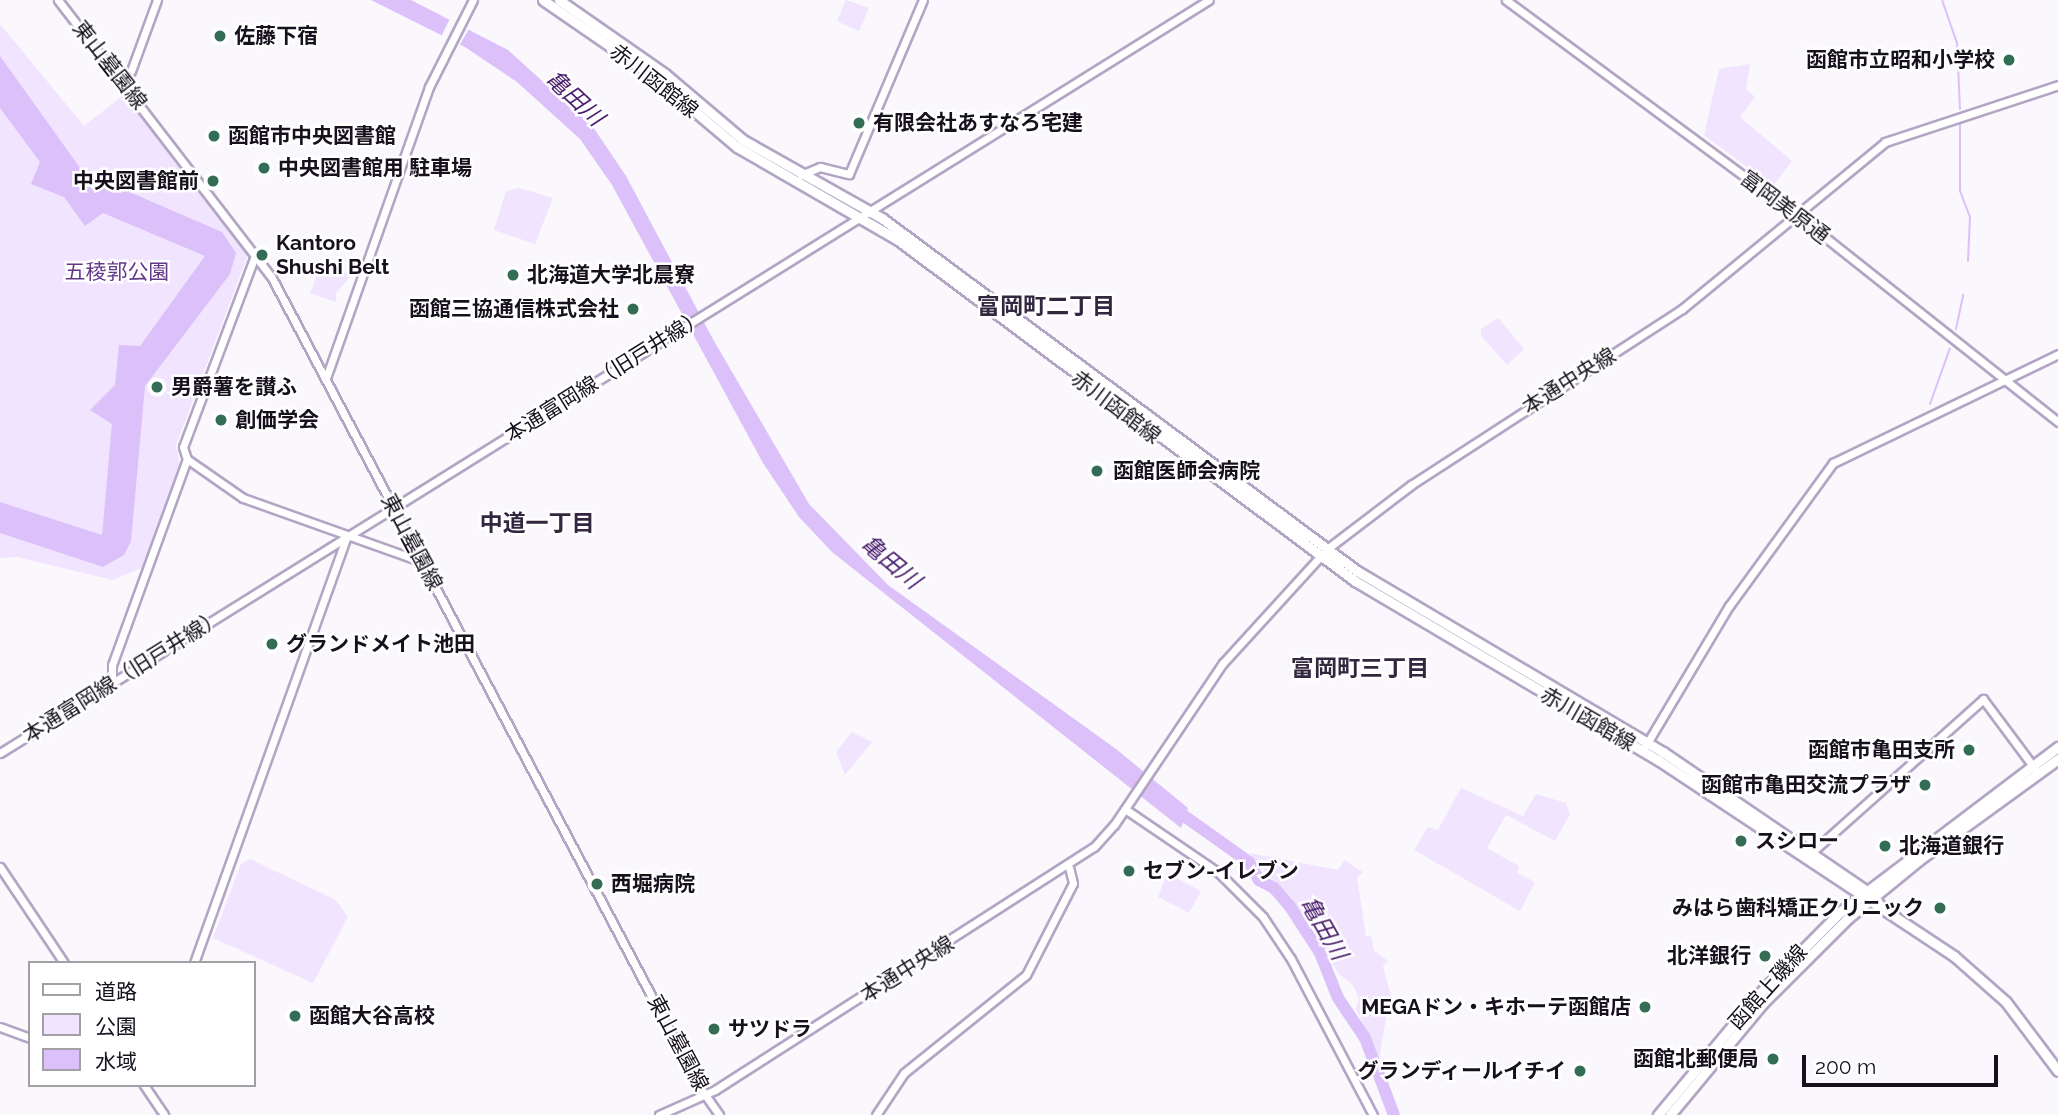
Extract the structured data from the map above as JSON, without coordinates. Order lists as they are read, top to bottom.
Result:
{
  "streets": {
    "main road": ["赤川函館線", "函館上磯線"],
    "street": [
      "東山墓園線",
      "富岡美原通",
      "本通富岡線（旧戸井線）",
      "本通中央線"
    ]
  },
  "crossings": [
    ["東山墓園線", "本通富岡線（旧戸井線）"],
    ["東山墓園線", "本通中央線"],
    ["赤川函館線", "本通富岡線（旧戸井線）"],
    ["赤川函館線", "本通中央線"],
    ["赤川函館線", "函館上磯線"],
    ["富岡美原通", "本通中央線"]
  ],
  "districts": ["富岡町二丁目", "中道一丁目", "富岡町三丁目"],
  "water": ["亀田川"],
  "parks": ["五稜郭公園"],
  "places": [
    "佐藤下宿",
    "函館市立昭和小学校",
    "有限会社あすなろ宅建",
    "函館市中央図書館",
    "中央図書館用 駐車場",
    "中央図書館前",
    "Kantoro Shushi Belt",
    "北海道大学北晨寮",
    "函館三協通信株式会社",
    "男爵薯を讃ふ",
    "創価学会",
    "函館医師会病院",
    "グランドメイト池田",
    "函館市亀田支所",
    "函館市亀田交流プラザ",
    "スシロー",
    "北海道銀行",
    "セブン-イレブン",
    "西堀病院",
    "みはら歯科矯正クリニック",
    "北洋銀行",
    "MEGAドン・キホーテ函館店",
    "函館大谷高校",
    "サツドラ",
    "函館北郵便局",
    "グランディールイチイ"
  ],
  "legend": ["道路", "公園", "水域"],
  "scale_bar": "200 m"
}
